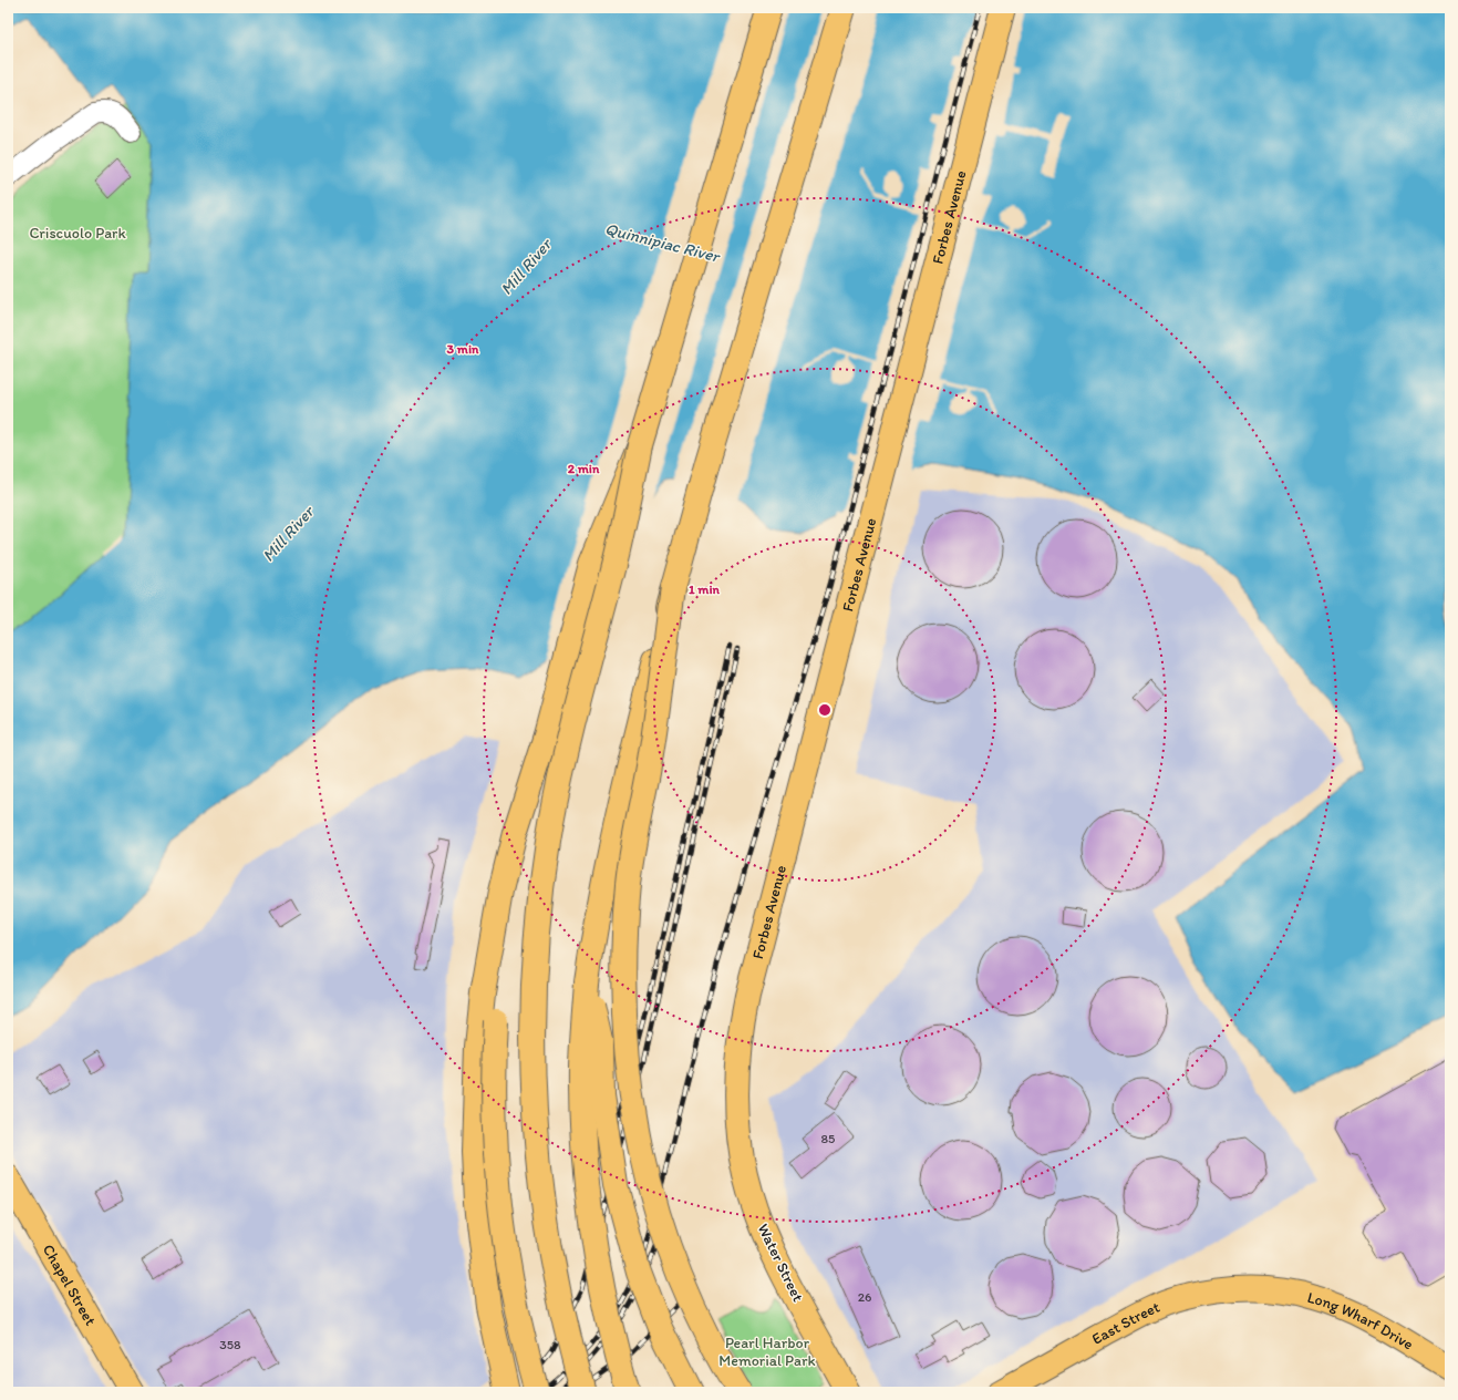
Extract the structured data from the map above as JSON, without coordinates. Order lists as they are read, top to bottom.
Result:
{
  "streets": {
    "main road": [
      "Forbes Avenue",
      "Water Street",
      "Chapel Street",
      "Long Wharf Drive",
      "East Street"
    ]
  },
  "crossings": [
    ["Forbes Avenue", "Water Street"],
    ["Long Wharf Drive", "East Street"]
  ],
  "water": ["Quinnipiac River", "Mill River"],
  "parks": ["Criscuolo Park", "Pearl Harbor Memorial Park"],
  "house_numbers": ["85", "26", "358"],
  "rings": ["3 min", "2 min", "1 min"]
}
